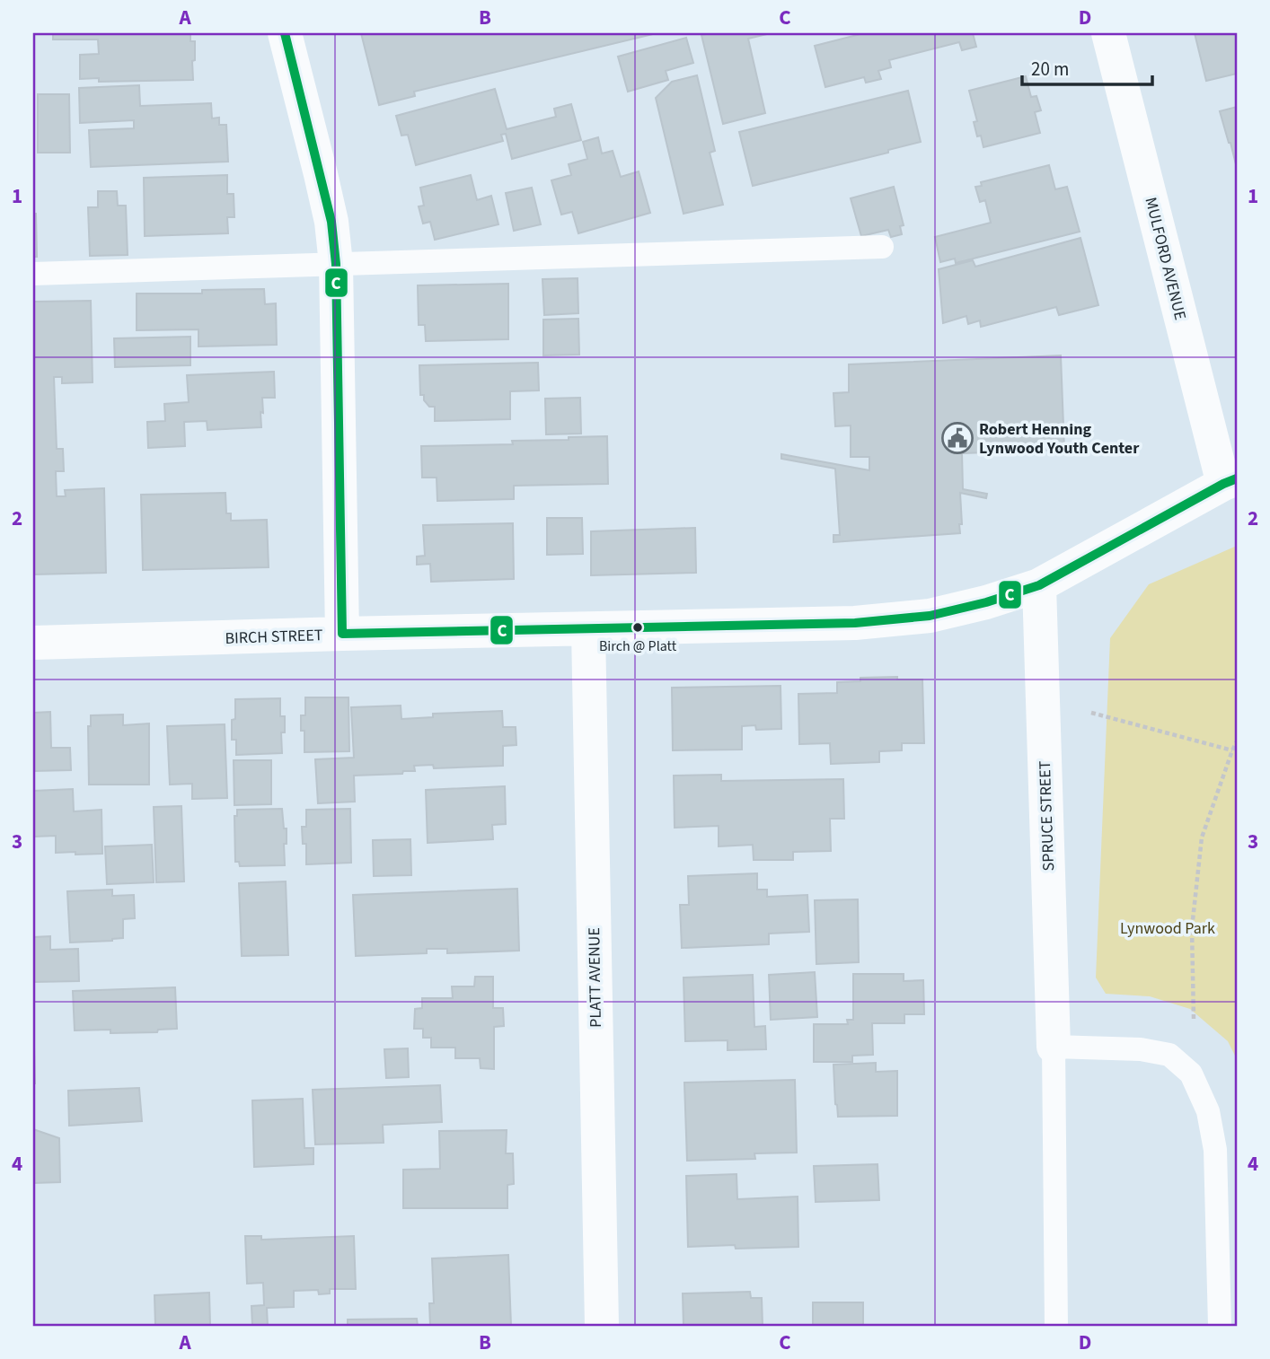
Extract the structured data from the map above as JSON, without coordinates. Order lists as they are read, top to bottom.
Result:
{
  "streets": {
    "street": [
      "MULFORD AVENUE",
      "BIRCH STREET",
      "SPRUCE STREET",
      "PLATT AVENUE"
    ]
  },
  "crossings": [
    ["MULFORD AVENUE", "BIRCH STREET"],
    ["BIRCH STREET", "SPRUCE STREET"],
    ["BIRCH STREET", "PLATT AVENUE"]
  ],
  "parks": ["Lynwood Park"],
  "places": {
    "public building": ["Robert Henning Lynwood Youth Center"],
    "other": ["Birch @ Platt"]
  },
  "lines": ["transit line C"],
  "scale_bar": "20 m",
  "grid": {
    "columns": [
      "A",
      "B",
      "C",
      "D"
    ],
    "rows": [
      "1",
      "2",
      "3",
      "4"
    ]
  }
}
